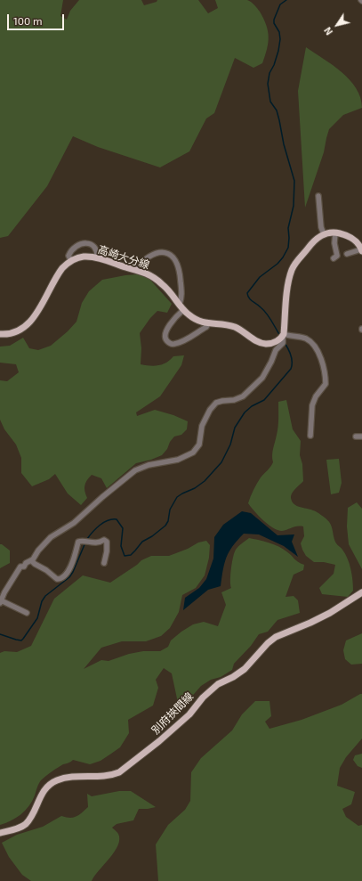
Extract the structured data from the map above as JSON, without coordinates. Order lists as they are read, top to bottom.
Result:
{
  "streets": {
    "main road": ["高崎大分線", "別府挾間線"]
  },
  "scale_bar": "100 m",
  "north": "bottom left"
}
